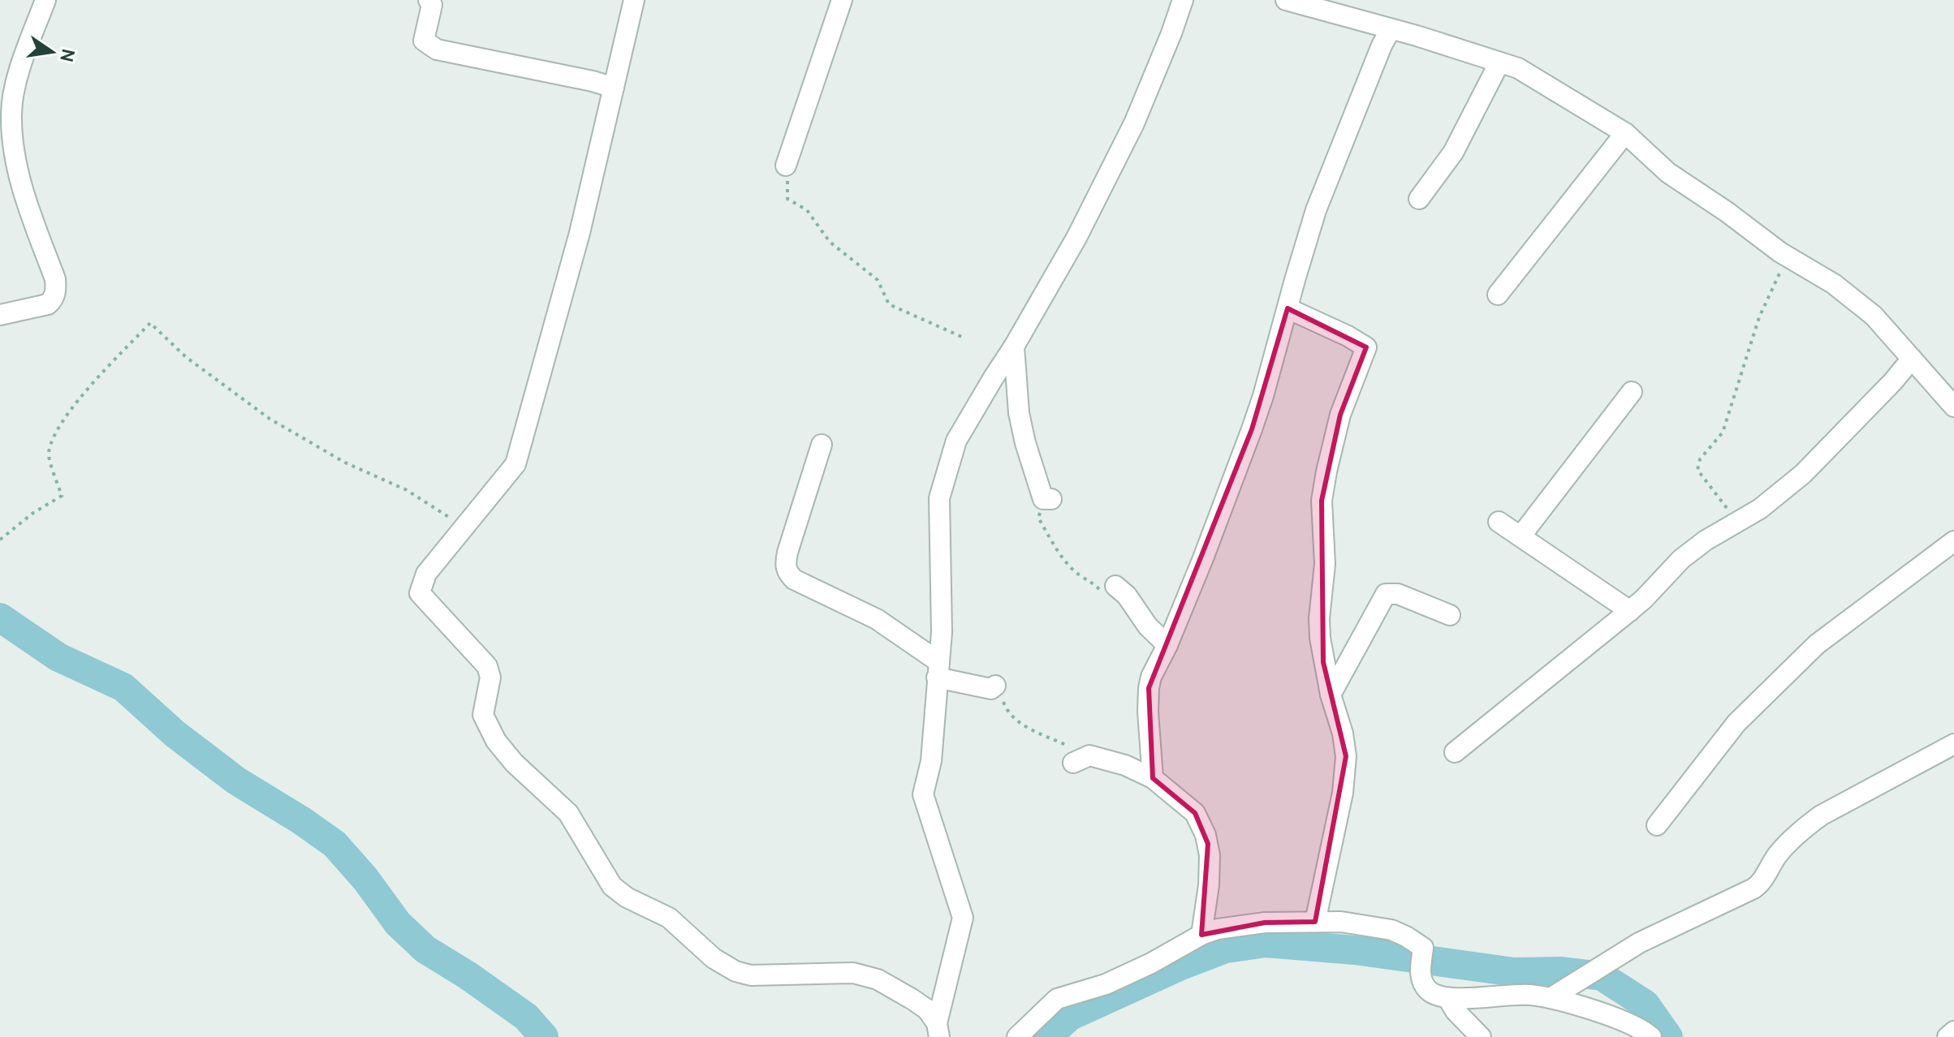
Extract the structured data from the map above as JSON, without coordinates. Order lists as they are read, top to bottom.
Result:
{
  "north": "right"
}
